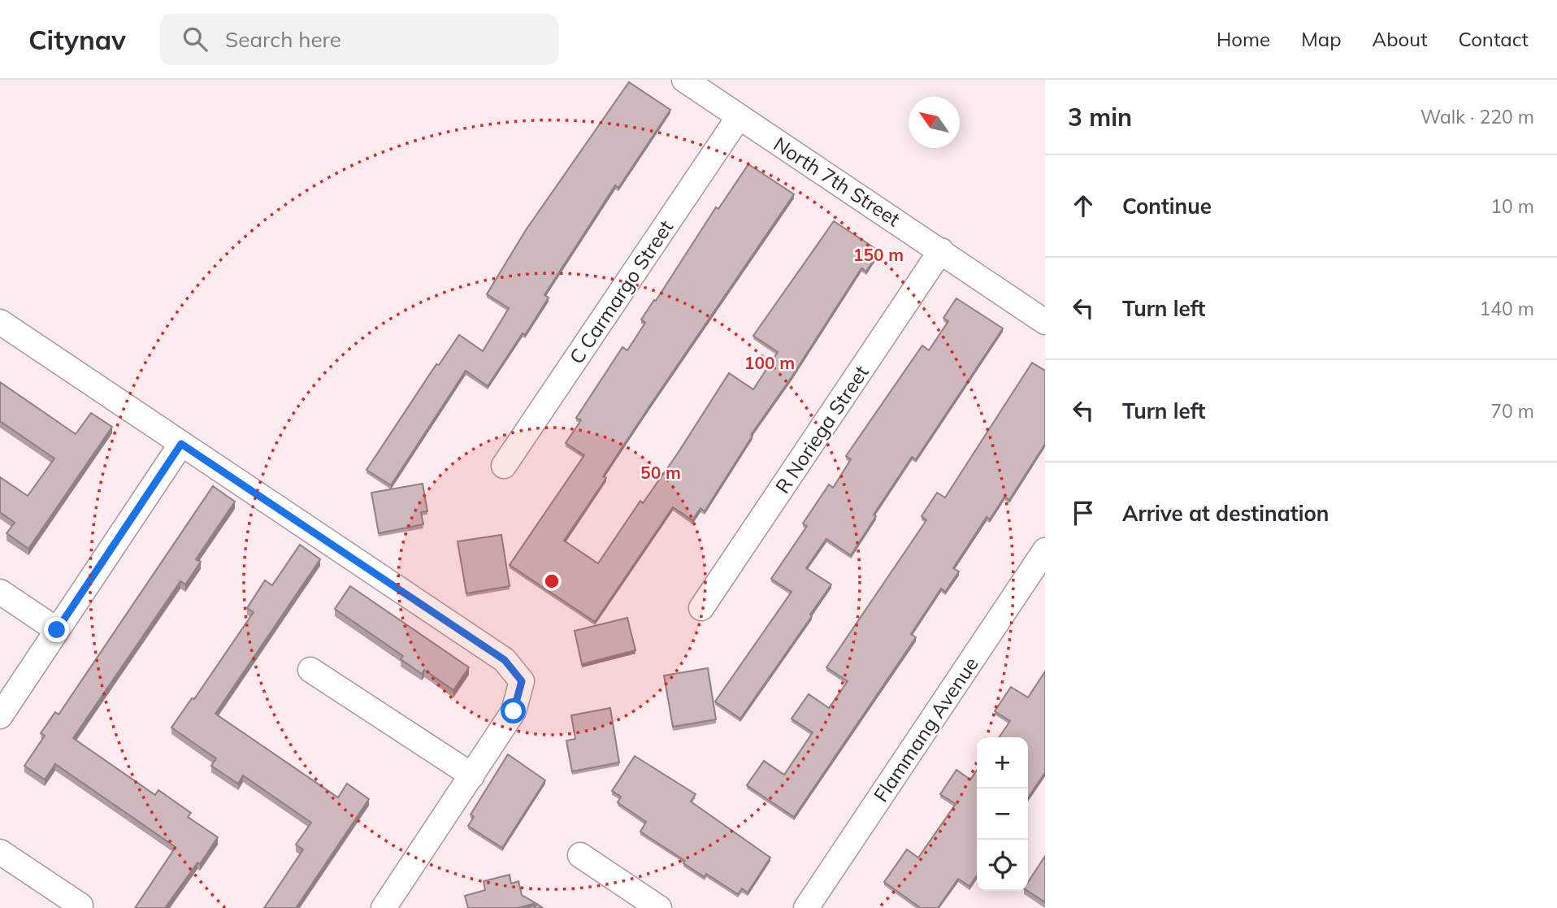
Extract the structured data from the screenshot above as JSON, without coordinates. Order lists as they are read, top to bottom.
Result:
{
  "streets": {
    "street": [
      "North 7th Street",
      "C Carmargo Street",
      "R Noriega Street",
      "Flammang Avenue"
    ]
  },
  "crossings": [
    ["North 7th Street", "C Carmargo Street"],
    ["North 7th Street", "R Noriega Street"]
  ],
  "north": "top left",
  "page": {
    "header": "Citynav",
    "search": "Search here",
    "nav": [
      "Home",
      "Map",
      "About",
      "Contact"
    ],
    "heading": ["3 min", "Walk · 220 m"],
    "list": [
      ["Continue", "10 m"],
      ["Turn left", "140 m"],
      ["Turn left", "70 m"],
      "Arrive at destination"
    ],
    "map_buttons": ["+", "−"]
  },
  "rings": ["150 m", "100 m", "50 m"]
}
